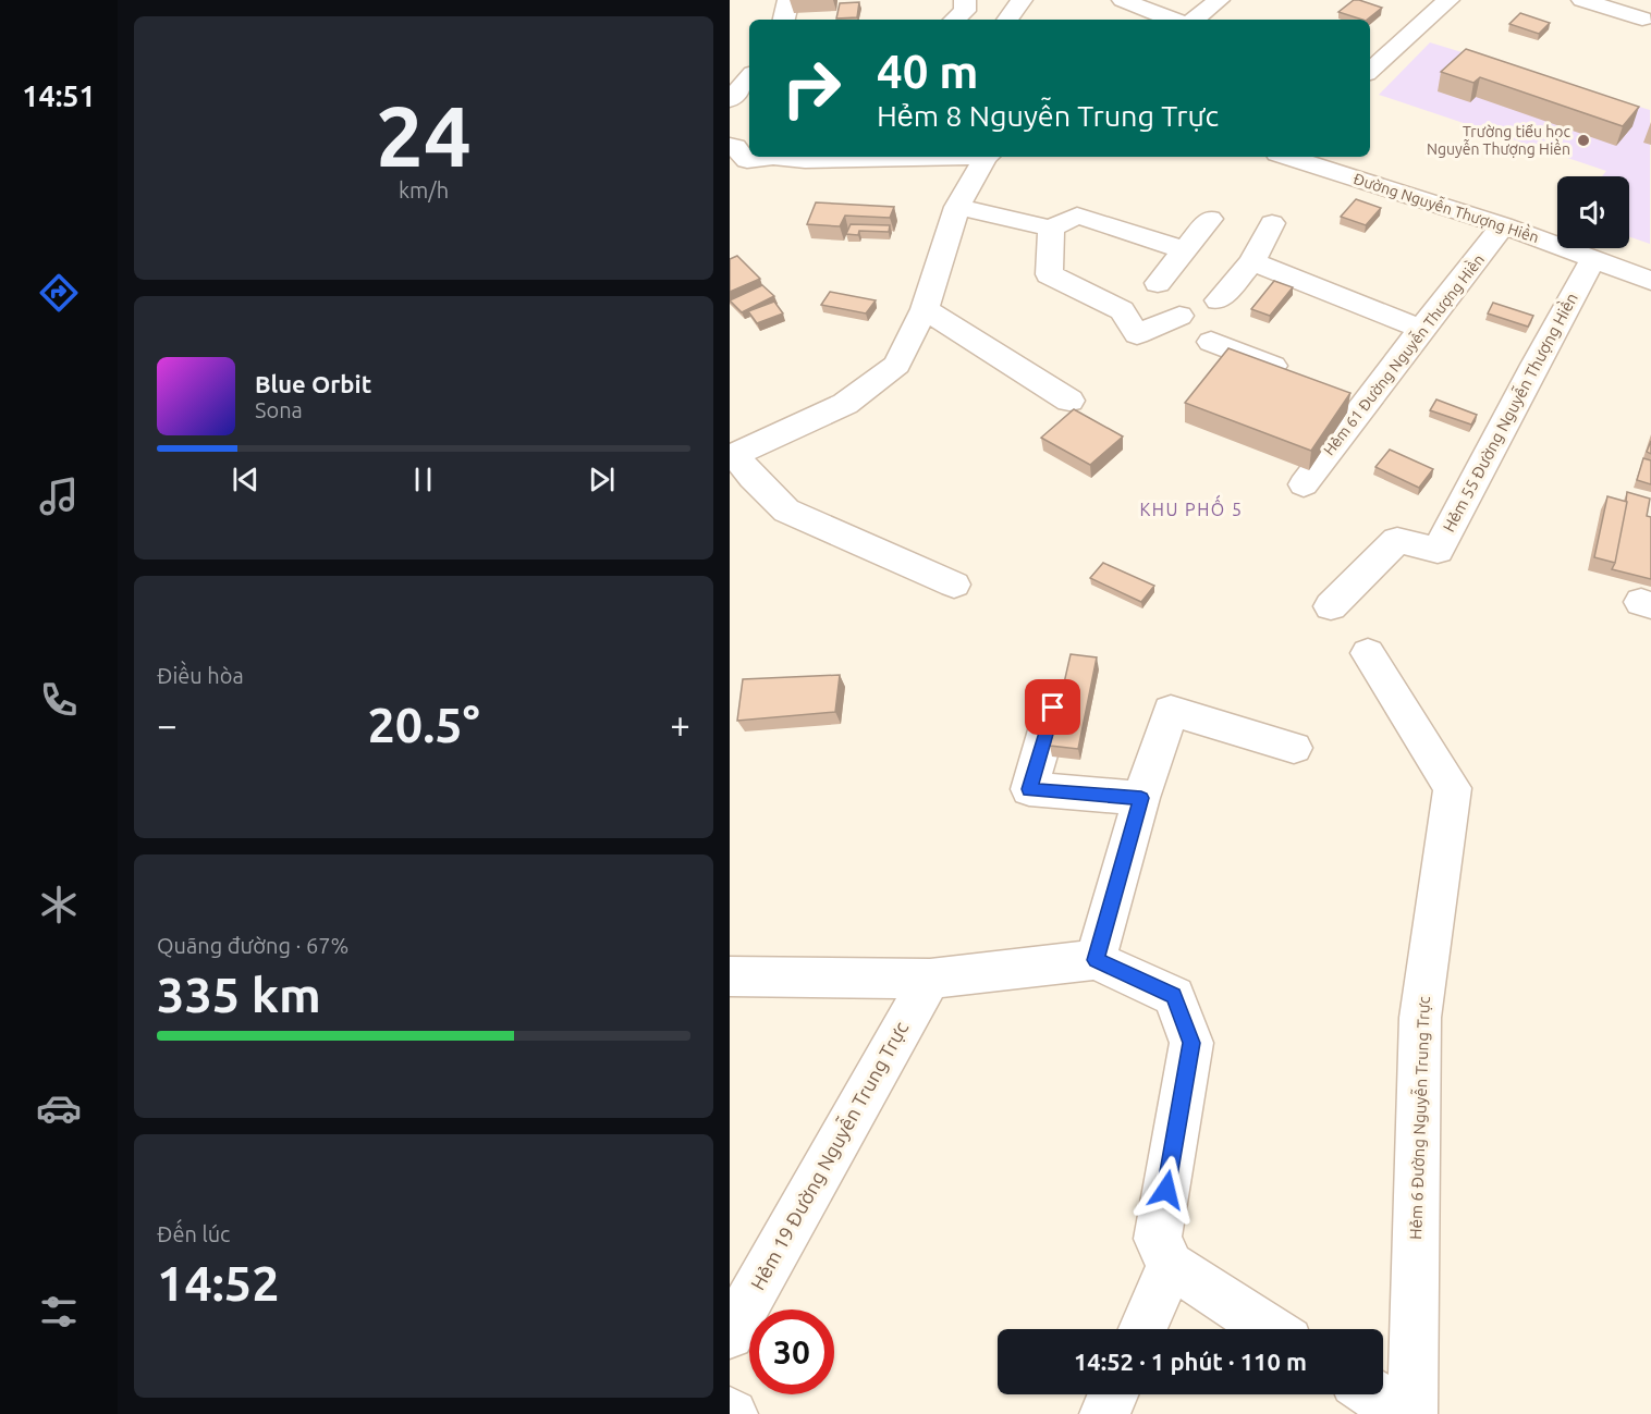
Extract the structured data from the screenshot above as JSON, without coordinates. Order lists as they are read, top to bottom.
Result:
{
  "streets": {
    "street": [
      "Đường Nguyễn Thượng Hiền",
      "Hẻm 61 Đường Nguyễn Thượng Hiền",
      "Hẻm 55 Đường Nguyễn Thượng Hiền",
      "Hẻm 6 Đường Nguyễn Trung Trực",
      "Hẻm 19 Đường Nguyễn Trung Trực"
    ]
  },
  "crossings": [
    ["Đường Nguyễn Thượng Hiền", "Hẻm 61 Đường Nguyễn Thượng Hiền"],
    ["Đường Nguyễn Thượng Hiền", "Hẻm 55 Đường Nguyễn Thượng Hiền"]
  ],
  "districts": ["KHU PHỐ 5"],
  "places": ["Trường tiểu học Nguyễn Thượng Hiền"],
  "page": {
    "tabs": "14:51",
    "tile": [
      ["24", "km/h"],
      "Điều hòa",
      ["Quãng đường · 67%", "335 km"],
      ["Đến lúc", "14:52"]
    ],
    "turn": ["40 m", "Hẻm 8 Nguyễn Trung Trực"],
    "song": ["Blue Orbit", "Sona"],
    "heat": ["−", "20.5°", "+"],
    "limit": "30",
    "trip": "14:52 · 1 phút · 110 m"
  }
}
